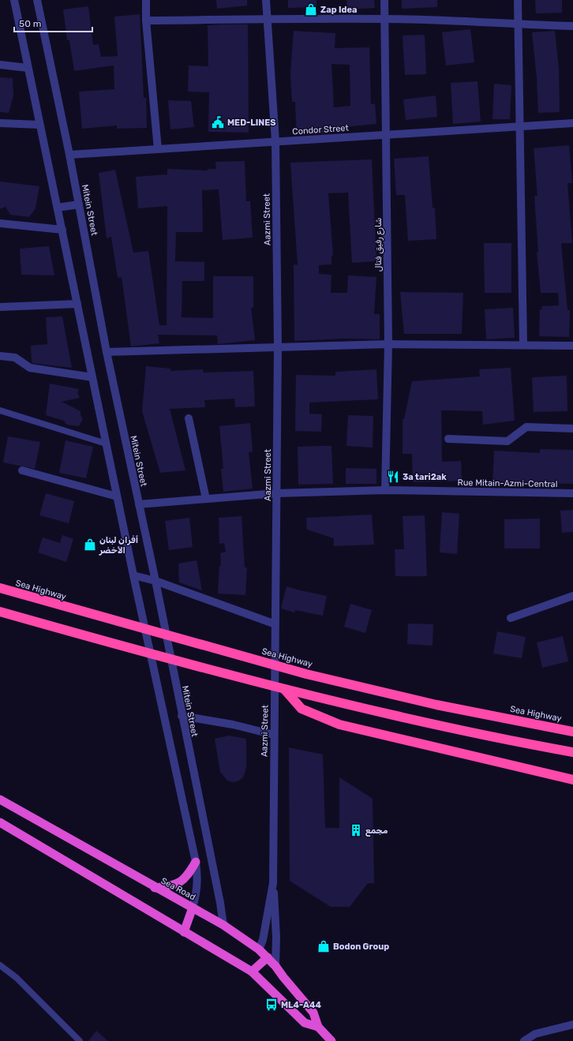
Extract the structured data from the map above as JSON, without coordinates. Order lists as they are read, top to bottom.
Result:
{
  "streets": {
    "highway": ["Sea Highway", "Sea Road"],
    "street": [
      "Condor Street",
      "Mitein Street",
      "Aazmi Street",
      "شارع رفيق فتال",
      "Rue Mitain-Azmi-Central"
    ]
  },
  "crossings": [
    ["Condor Street", "Mitein Street"],
    ["Condor Street", "Aazmi Street"],
    ["Condor Street", "شارع رفيق فتال"],
    ["Mitein Street", "Rue Mitain-Azmi-Central"],
    ["Mitein Street", "Sea Road"],
    ["Aazmi Street", "Rue Mitain-Azmi-Central"],
    ["Aazmi Street", "Sea Road"],
    ["شارع رفيق فتال", "Rue Mitain-Azmi-Central"]
  ],
  "places": {
    "shop": ["Zap Idea", "أفران لبنان الأخضر", "Bodon Group"],
    "public building": ["MED-LINES"],
    "restaurant": ["3a tari2ak"],
    "building": ["مجمع"],
    "bus stop": ["ML4-A44"]
  },
  "scale_bar": "50 m"
}
